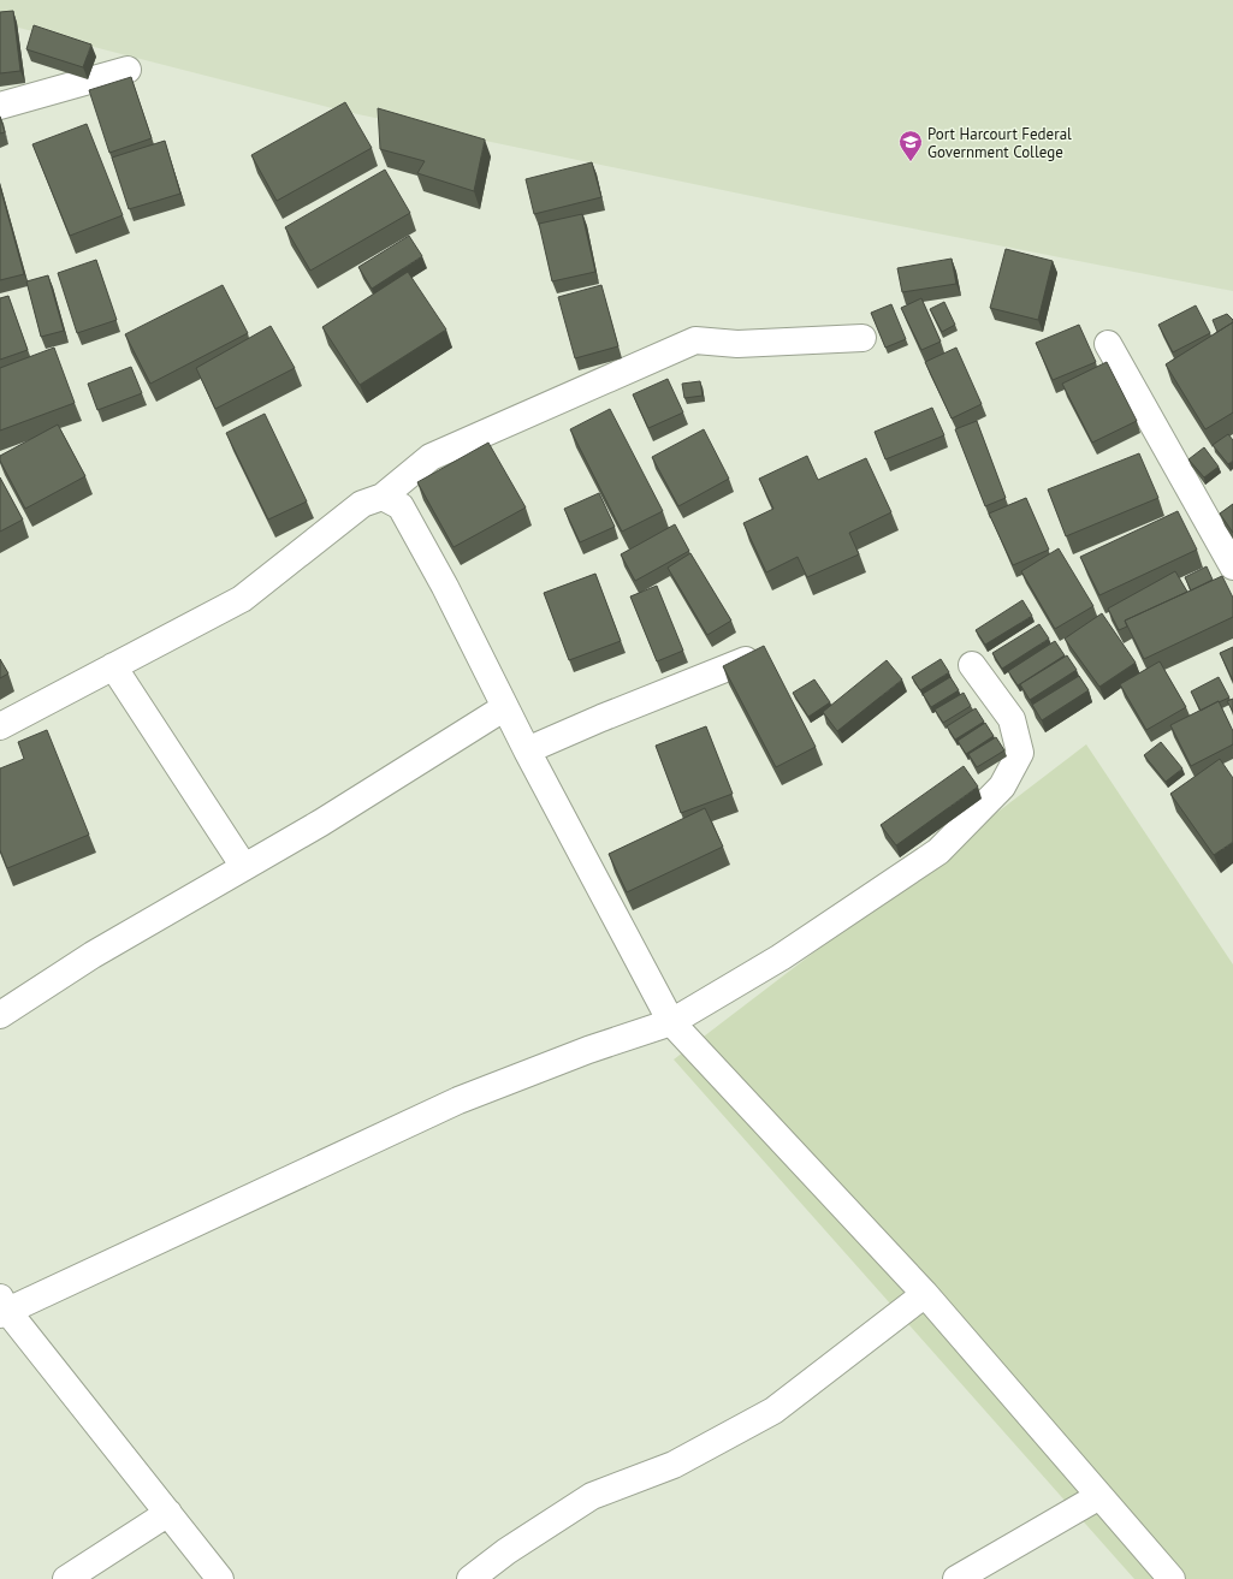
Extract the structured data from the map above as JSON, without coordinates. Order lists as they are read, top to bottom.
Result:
{
  "places": {
    "school or university": ["Port Harcourt Federal Government College"]
  }
}
